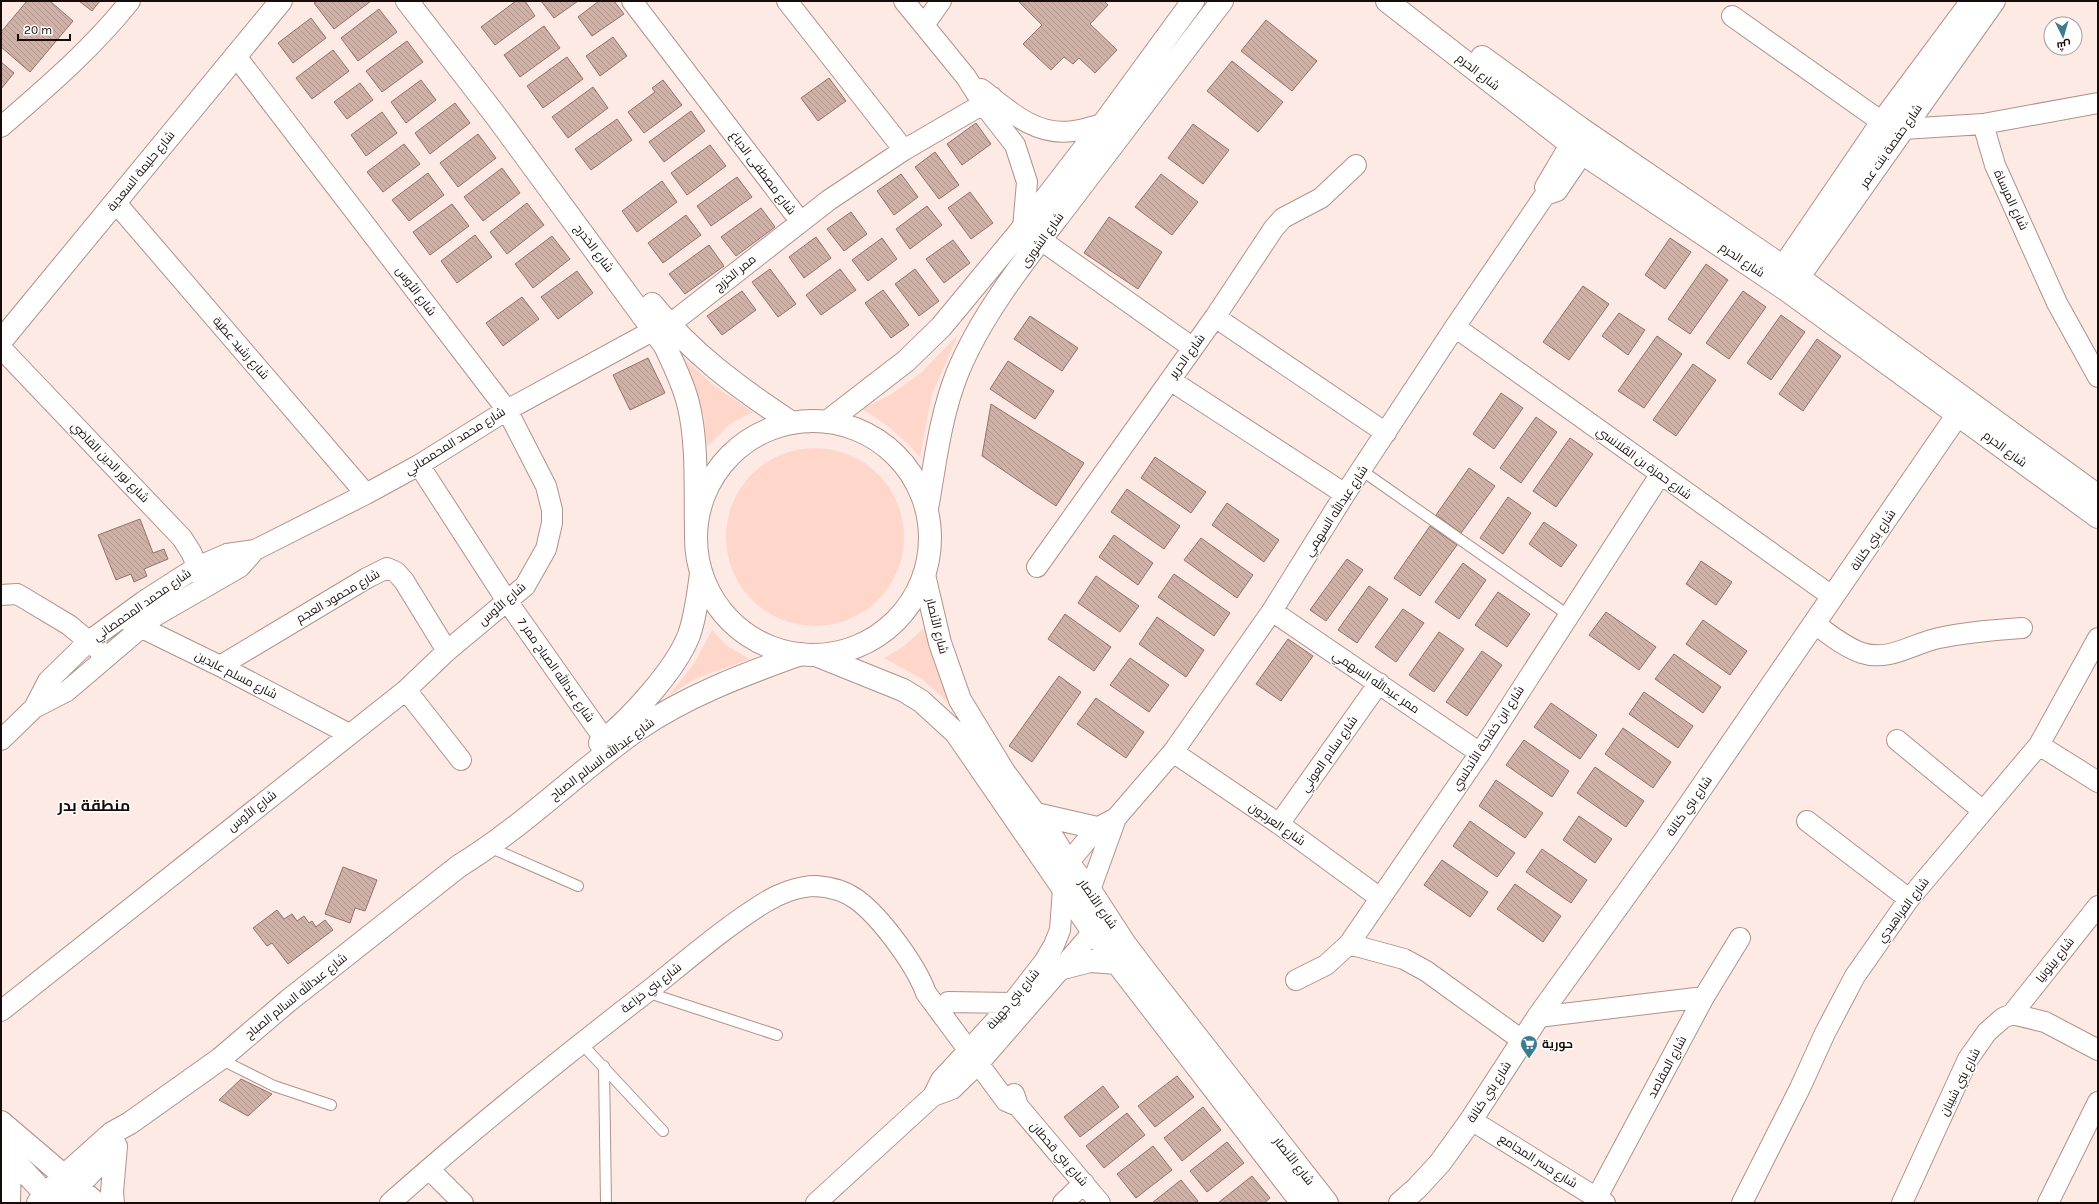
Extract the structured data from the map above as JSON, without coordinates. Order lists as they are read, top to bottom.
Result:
{
  "streets": {
    "street": [
      "شارع الحرم",
      "شارع حفصة بنت عمر",
      "شارع حليمة السعدية",
      "شارع مصطفى الدباغ",
      "شارع المرساة",
      "شارع الشورى",
      "شارع الخدرج",
      "ممر الخزرج",
      "شارع الأوس",
      "شارع رشيد عطية",
      "شارع الحرير",
      "شارع محمد المحمصاني",
      "شارع نور الدين القاضي",
      "شارع حمزة بن القلانسي",
      "شارع عبدالله السهمي",
      "شارع بني كنانة",
      "شارع محمود العجم",
      "شارع الأنصار",
      "شارع عبدالله الصباح ممر 7",
      "شارع مسلم عابدين",
      "ممر عبدالله السهمي",
      "شارع ابن خفاجة الأندلسي",
      "شارع سلام العوني",
      "شارع عبدالله السالم الصباح",
      "شارع العرجون",
      "شارع الفراهيدي",
      "شارع بيتونيا",
      "شارع بني خزاعة",
      "شارع بني جهينة",
      "شارع المقاصد",
      "شارع بني شيبان",
      "شارع بني قحطان",
      "شارع جسر المجامع"
    ]
  },
  "crossings": [
    ["شارع الحرم", "شارع حفصة بنت عمر"],
    ["شارع الحرم", "شارع عبدالله السهمي"],
    ["شارع الحرم", "شارع بني كنانة"],
    ["شارع حليمة السعدية", "شارع الأوس"],
    ["شارع حليمة السعدية", "شارع رشيد عطية"],
    ["شارع مصطفى الدباغ", "ممر الخزرج"],
    ["شارع الخدرج", "ممر الخزرج"],
    ["شارع الخدرج", "شارع محمد المحمصاني"],
    ["ممر الخزرج", "شارع محمد المحمصاني"],
    ["شارع الأوس", "شارع محمد المحمصاني"],
    ["شارع الأوس", "شارع محمود العجم"],
    ["شارع الأوس", "شارع عبدالله الصباح ممر 7"],
    ["شارع الأوس", "شارع مسلم عابدين"],
    ["شارع رشيد عطية", "شارع محمد المحمصاني"],
    ["شارع محمد المحمصاني", "شارع نور الدين القاضي"],
    ["شارع محمد المحمصاني", "شارع عبدالله الصباح ممر 7"],
    ["شارع محمد المحمصاني", "شارع مسلم عابدين"],
    ["شارع حمزة بن القلانسي", "شارع عبدالله السهمي"],
    ["شارع حمزة بن القلانسي", "شارع بني كنانة"],
    ["شارع حمزة بن القلانسي", "شارع ابن خفاجة الأندلسي"],
    ["شارع عبدالله السهمي", "شارع الأنصار"],
    ["شارع عبدالله السهمي", "ممر عبدالله السهمي"],
    ["شارع عبدالله السهمي", "شارع العرجون"],
    ["شارع عبدالله السهمي", "شارع بني جهينة"],
    ["شارع بني كنانة", "شارع جسر المجامع"],
    ["شارع محمود العجم", "شارع مسلم عابدين"],
    ["شارع الأنصار", "شارع عبدالله السالم الصباح"],
    ["شارع الأنصار", "شارع بني جهينة"],
    ["شارع عبدالله الصباح ممر 7", "شارع عبدالله السالم الصباح"],
    ["ممر عبدالله السهمي", "شارع ابن خفاجة الأندلسي"],
    ["ممر عبدالله السهمي", "شارع سلام العوني"],
    ["شارع ابن خفاجة الأندلسي", "شارع العرجون"],
    ["شارع سلام العوني", "شارع العرجون"],
    ["شارع بيتونيا", "شارع بني شيبان"],
    ["شارع بني خزاعة", "شارع بني جهينة"],
    ["شارع بني خزاعة", "شارع بني قحطان"],
    ["شارع بني جهينة", "شارع بني قحطان"],
    ["شارع المقاصد", "شارع جسر المجامع"]
  ],
  "districts": ["منطقة بدر"],
  "places": {
    "supermarket": ["حورية"]
  },
  "scale_bar": "20 m",
  "north": "bottom"
}
